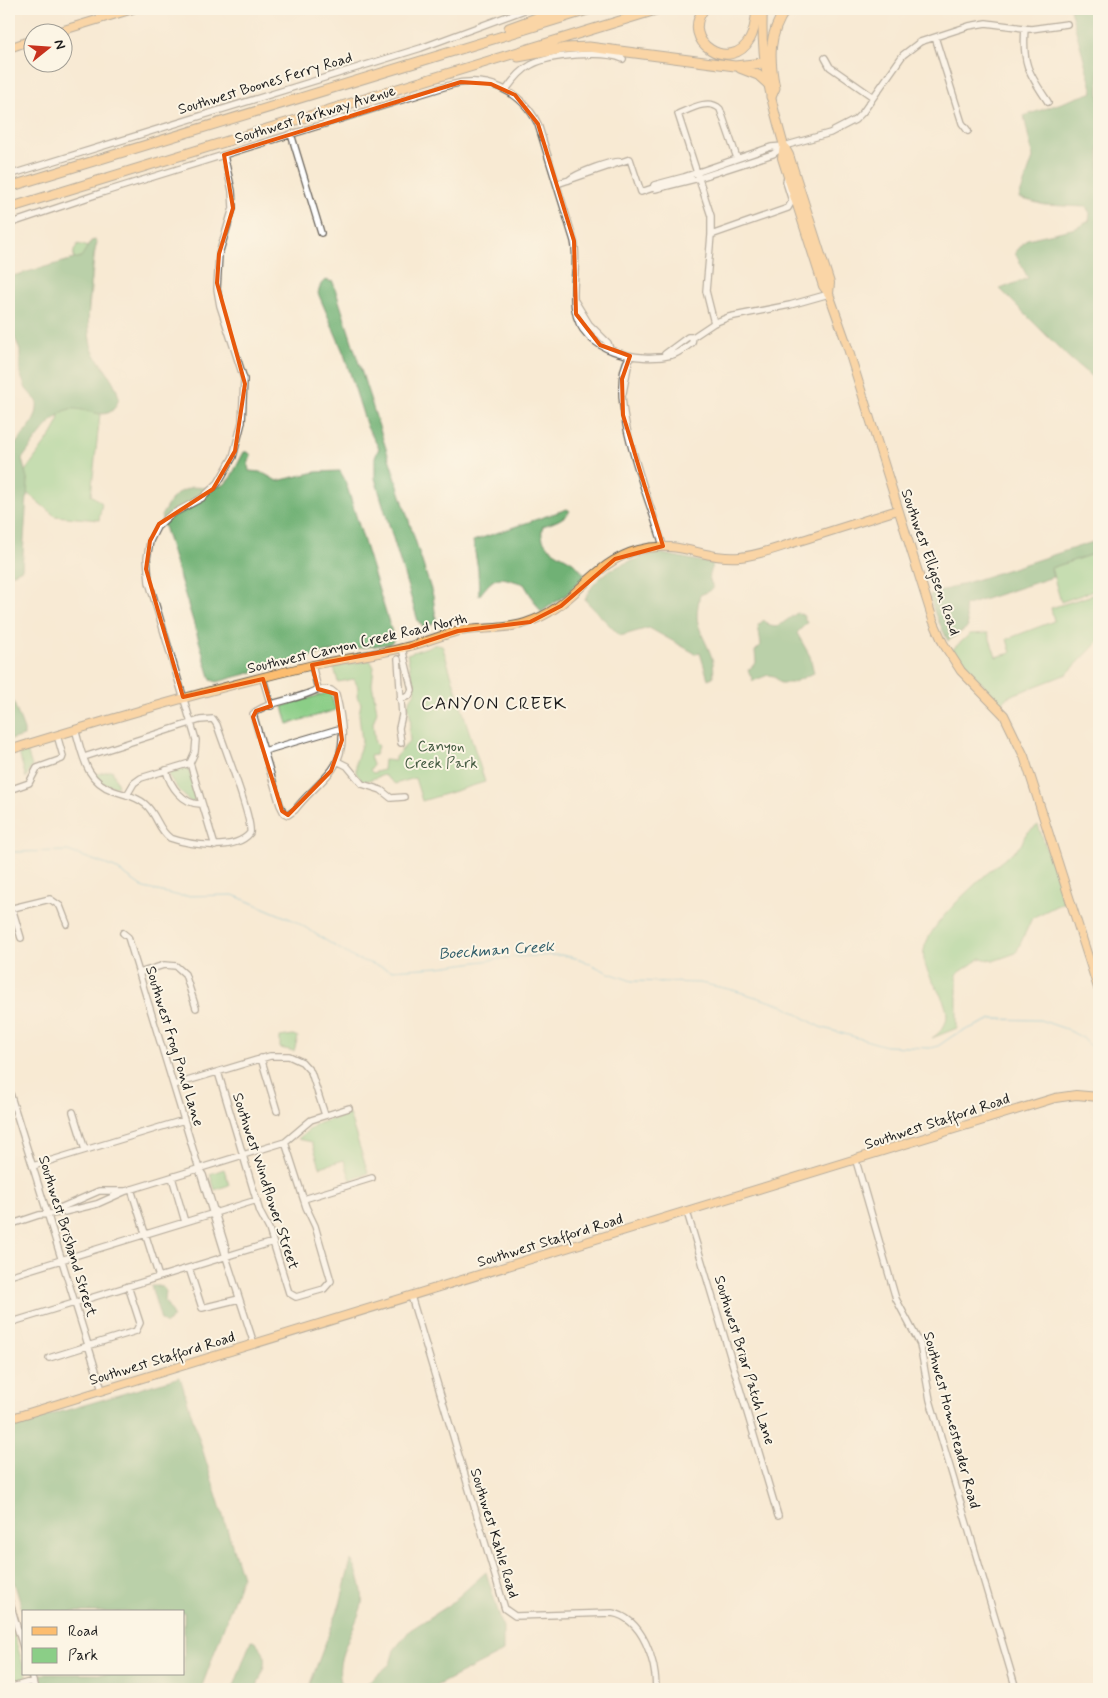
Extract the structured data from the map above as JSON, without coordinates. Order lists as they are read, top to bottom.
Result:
{
  "streets": {
    "main road": ["Southwest Elligsen Road", "Southwest Canyon Creek Road North", "Southwest Stafford Road"],
    "street": [
      "Southwest Boones Ferry Road",
      "Southwest Parkway Avenue",
      "Southwest Frog Pond Lane",
      "Southwest Windflower Street",
      "Southwest Brisband Street",
      "Southwest Briar Patch Lane",
      "Southwest Homesteader Road",
      "Southwest Kahle Road"
    ]
  },
  "crossings": [
    ["Southwest Elligsen Road", "Southwest Canyon Creek Road North"],
    ["Southwest Frog Pond Lane", "Southwest Stafford Road"],
    ["Southwest Stafford Road", "Southwest Brisband Street"],
    ["Southwest Stafford Road", "Southwest Briar Patch Lane"],
    ["Southwest Stafford Road", "Southwest Homesteader Road"],
    ["Southwest Stafford Road", "Southwest Kahle Road"]
  ],
  "districts": ["CANYON CREEK"],
  "water": ["Boeckman Creek"],
  "parks": ["Canyon Creek Park"],
  "legend": ["Road", "Park"],
  "north": "right"
}
